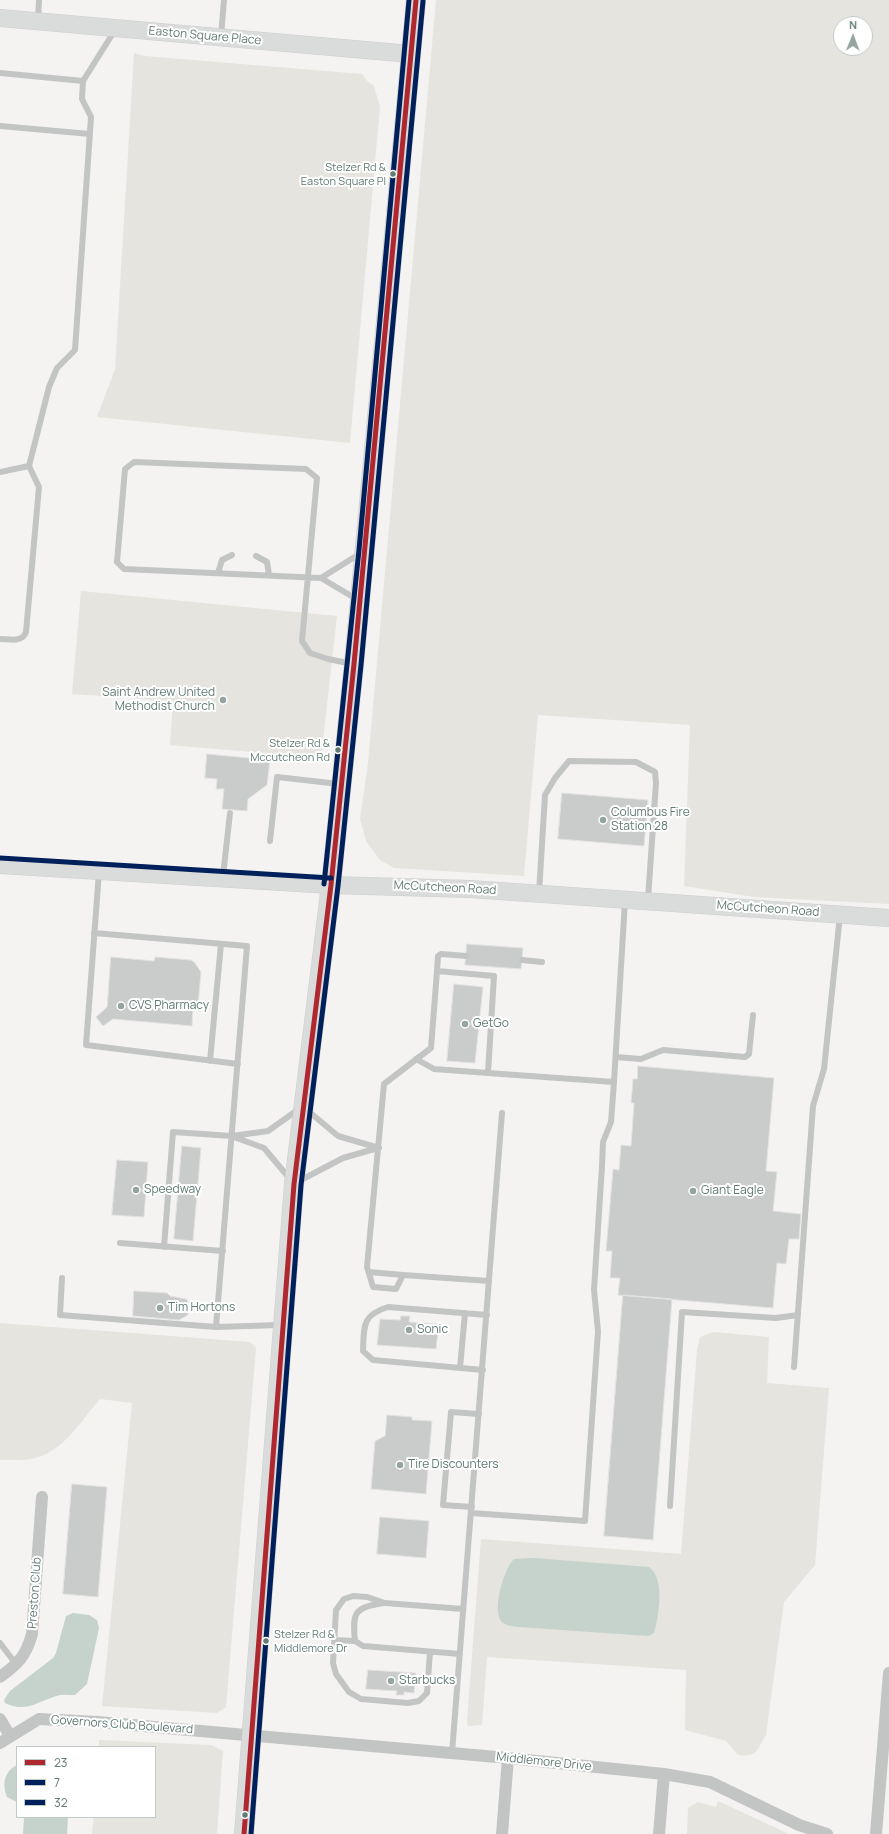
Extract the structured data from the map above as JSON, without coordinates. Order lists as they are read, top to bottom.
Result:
{
  "streets": {
    "main road": ["Easton Square Place", "McCutcheon Road"],
    "street": ["Preston Club", "Governors Club Boulevard", "Middlemore Drive"]
  },
  "crossings": [
    ["Governors Club Boulevard", "Middlemore Drive"]
  ],
  "places": [
    "Stelzer Rd & Easton Square Pl",
    "Saint Andrew United Methodist Church",
    "Stelzer Rd & Mccutcheon Rd",
    "Columbus Fire Station 28",
    "CVS Pharmacy",
    "GetGo",
    "Speedway",
    "Giant Eagle",
    "Tim Hortons",
    "Sonic",
    "Tire Discounters",
    "Stelzer Rd & Middlemore Dr",
    "Starbucks"
  ],
  "lines": ["transit line 23", "transit line 32", "transit line 7"],
  "legend": ["23", "7", "32"],
  "north": "top"
}
